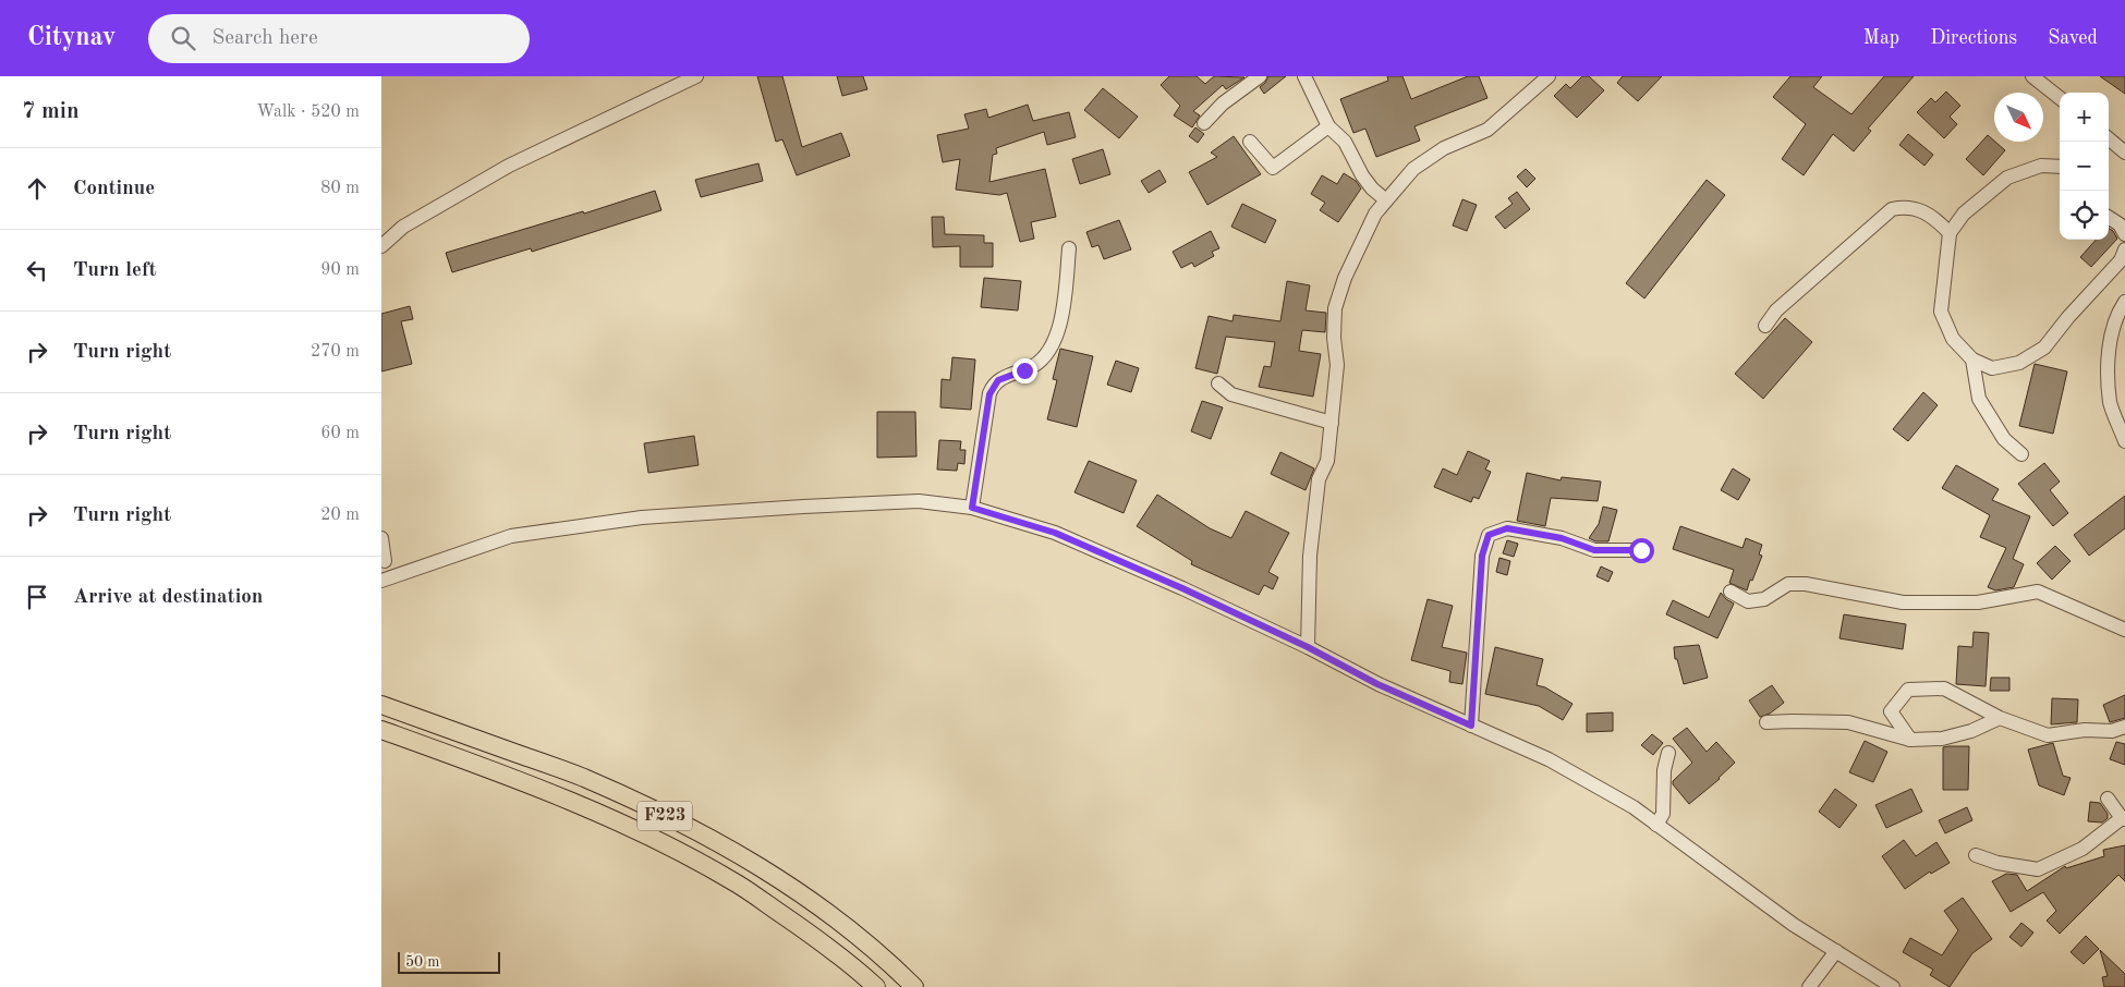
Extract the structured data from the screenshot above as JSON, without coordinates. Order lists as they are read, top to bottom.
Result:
{
  "streets": {
    "main road": ["F223"]
  },
  "scale_bar": "50 m",
  "north": "bottom right",
  "page": {
    "header": "Citynav",
    "search": "Search here",
    "nav": ["Map", "Directions", "Saved"],
    "heading": ["7 min", "Walk · 520 m"],
    "map_buttons": ["+", "−"],
    "list": [
      ["Continue", "80 m"],
      ["Turn left", "90 m"],
      ["Turn right", "270 m"],
      ["Turn right", "60 m"],
      ["Turn right", "20 m"],
      "Arrive at destination"
    ],
    "scale": "50 m"
  }
}
